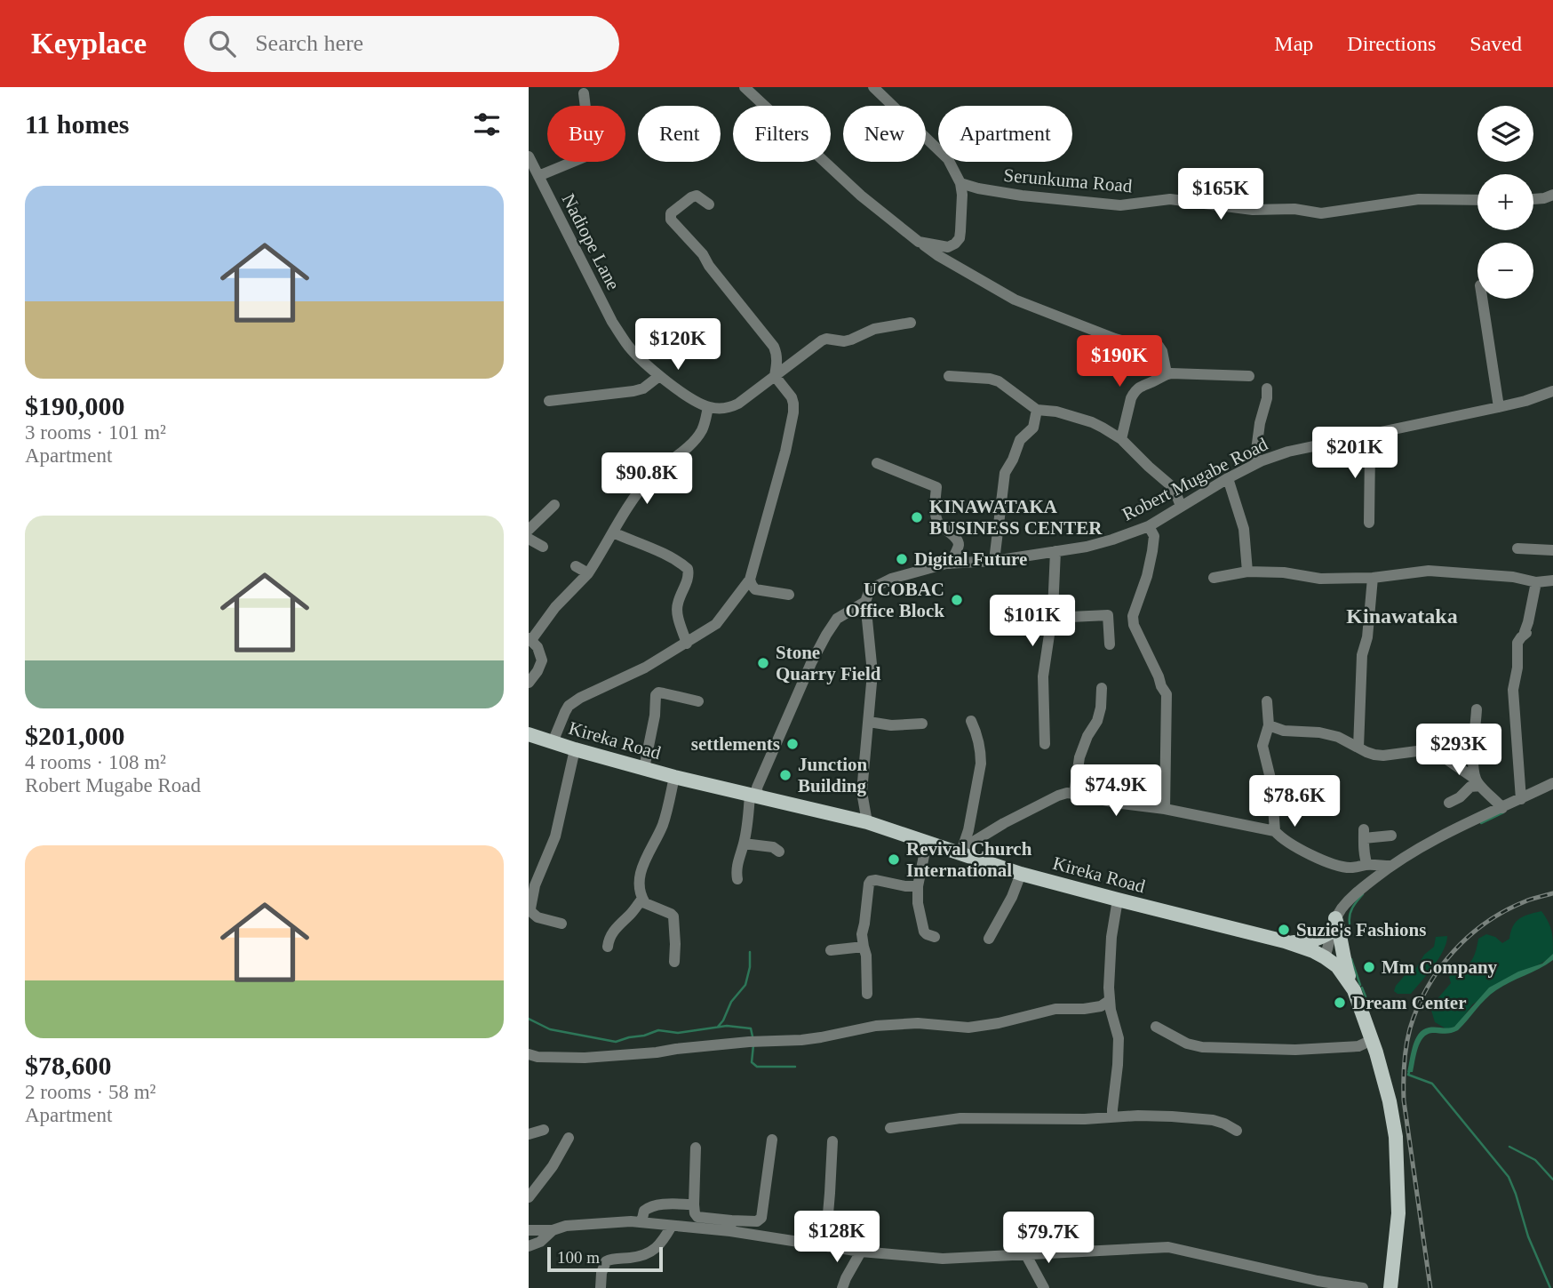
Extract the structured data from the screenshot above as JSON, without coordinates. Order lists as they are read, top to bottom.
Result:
{
  "streets": {
    "main road": ["Kireka Road"],
    "street": ["Serunkuma Road", "Nadiope Lane", "Robert Mugabe Road"]
  },
  "crossings": [
    ["Robert Mugabe Road", "Kireka Road"]
  ],
  "districts": ["Kinawataka"],
  "places": [
    "KINAWATAKA BUSINESS CENTER",
    "Digital Future",
    "UCOBAC Office Block",
    "Stone Quarry Field",
    "settlements",
    "Junction Building",
    "Revival Church International",
    "Suzie's Fashions",
    "Mm Company",
    "Dream Center"
  ],
  "scale_bar": "100 m",
  "page": {
    "header": "Keyplace",
    "search": "Search here",
    "nav": ["Map", "Directions", "Saved"],
    "heading": "11 homes",
    "map_buttons": ["+", "−"],
    "chip": [
      "Buy",
      "Rent",
      "Filters",
      "New",
      "Apartment"
    ],
    "list": [
      {
        "name": "$190,000",
        "note": "3 rooms · 101 m² · Apartment"
      },
      {
        "name": "$201,000",
        "note": "4 rooms · 108 m² · Robert Mugabe Road"
      },
      {
        "name": "$78,600",
        "note": "2 rooms · 58 m² · Apartment"
      }
    ],
    "price": [
      "$165K",
      "$120K",
      "$190K",
      "$201K",
      "$90.8K",
      "$101K",
      "$293K",
      "$74.9K",
      "$78.6K",
      "$128K",
      "$79.7K"
    ],
    "scale": "100 m"
  }
}
